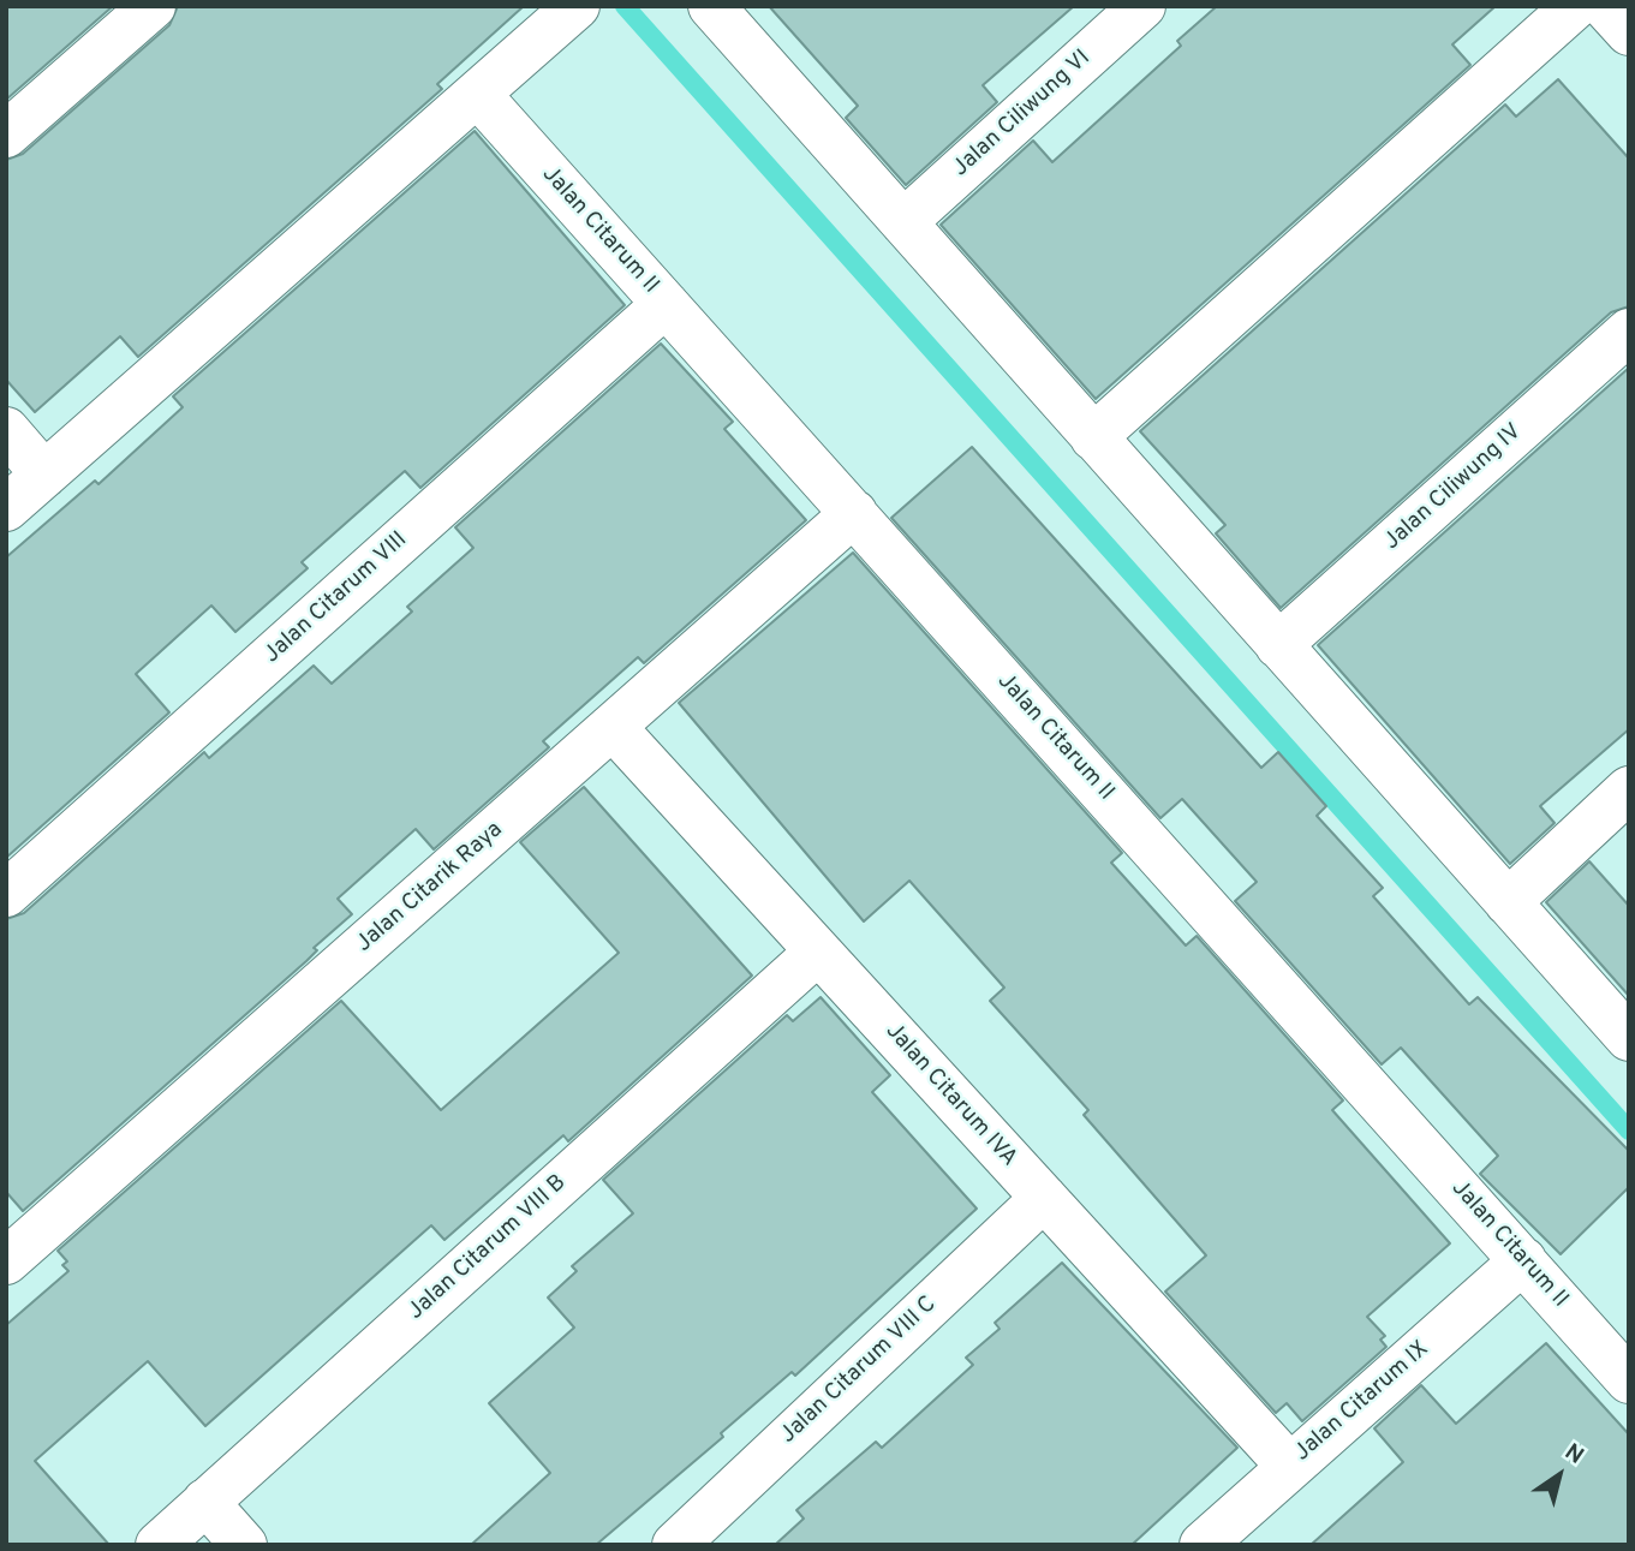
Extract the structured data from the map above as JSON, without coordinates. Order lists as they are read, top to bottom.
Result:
{
  "streets": {
    "street": [
      "Jalan Ciliwung VI",
      "Jalan Citarum II",
      "Jalan Ciliwung IV",
      "Jalan Citarum VIII",
      "Jalan Citarik Raya",
      "Jalan Citarum IVA",
      "Jalan Citarum VIII B",
      "Jalan Citarum VIII C",
      "Jalan Citarum IX"
    ]
  },
  "crossings": [
    ["Jalan Citarum II", "Jalan Citarum VIII"],
    ["Jalan Citarum II", "Jalan Citarik Raya"],
    ["Jalan Citarum II", "Jalan Citarum IX"],
    ["Jalan Citarik Raya", "Jalan Citarum IVA"],
    ["Jalan Citarum IVA", "Jalan Citarum VIII B"],
    ["Jalan Citarum IVA", "Jalan Citarum VIII C"],
    ["Jalan Citarum IVA", "Jalan Citarum IX"]
  ],
  "north": "top right"
}
